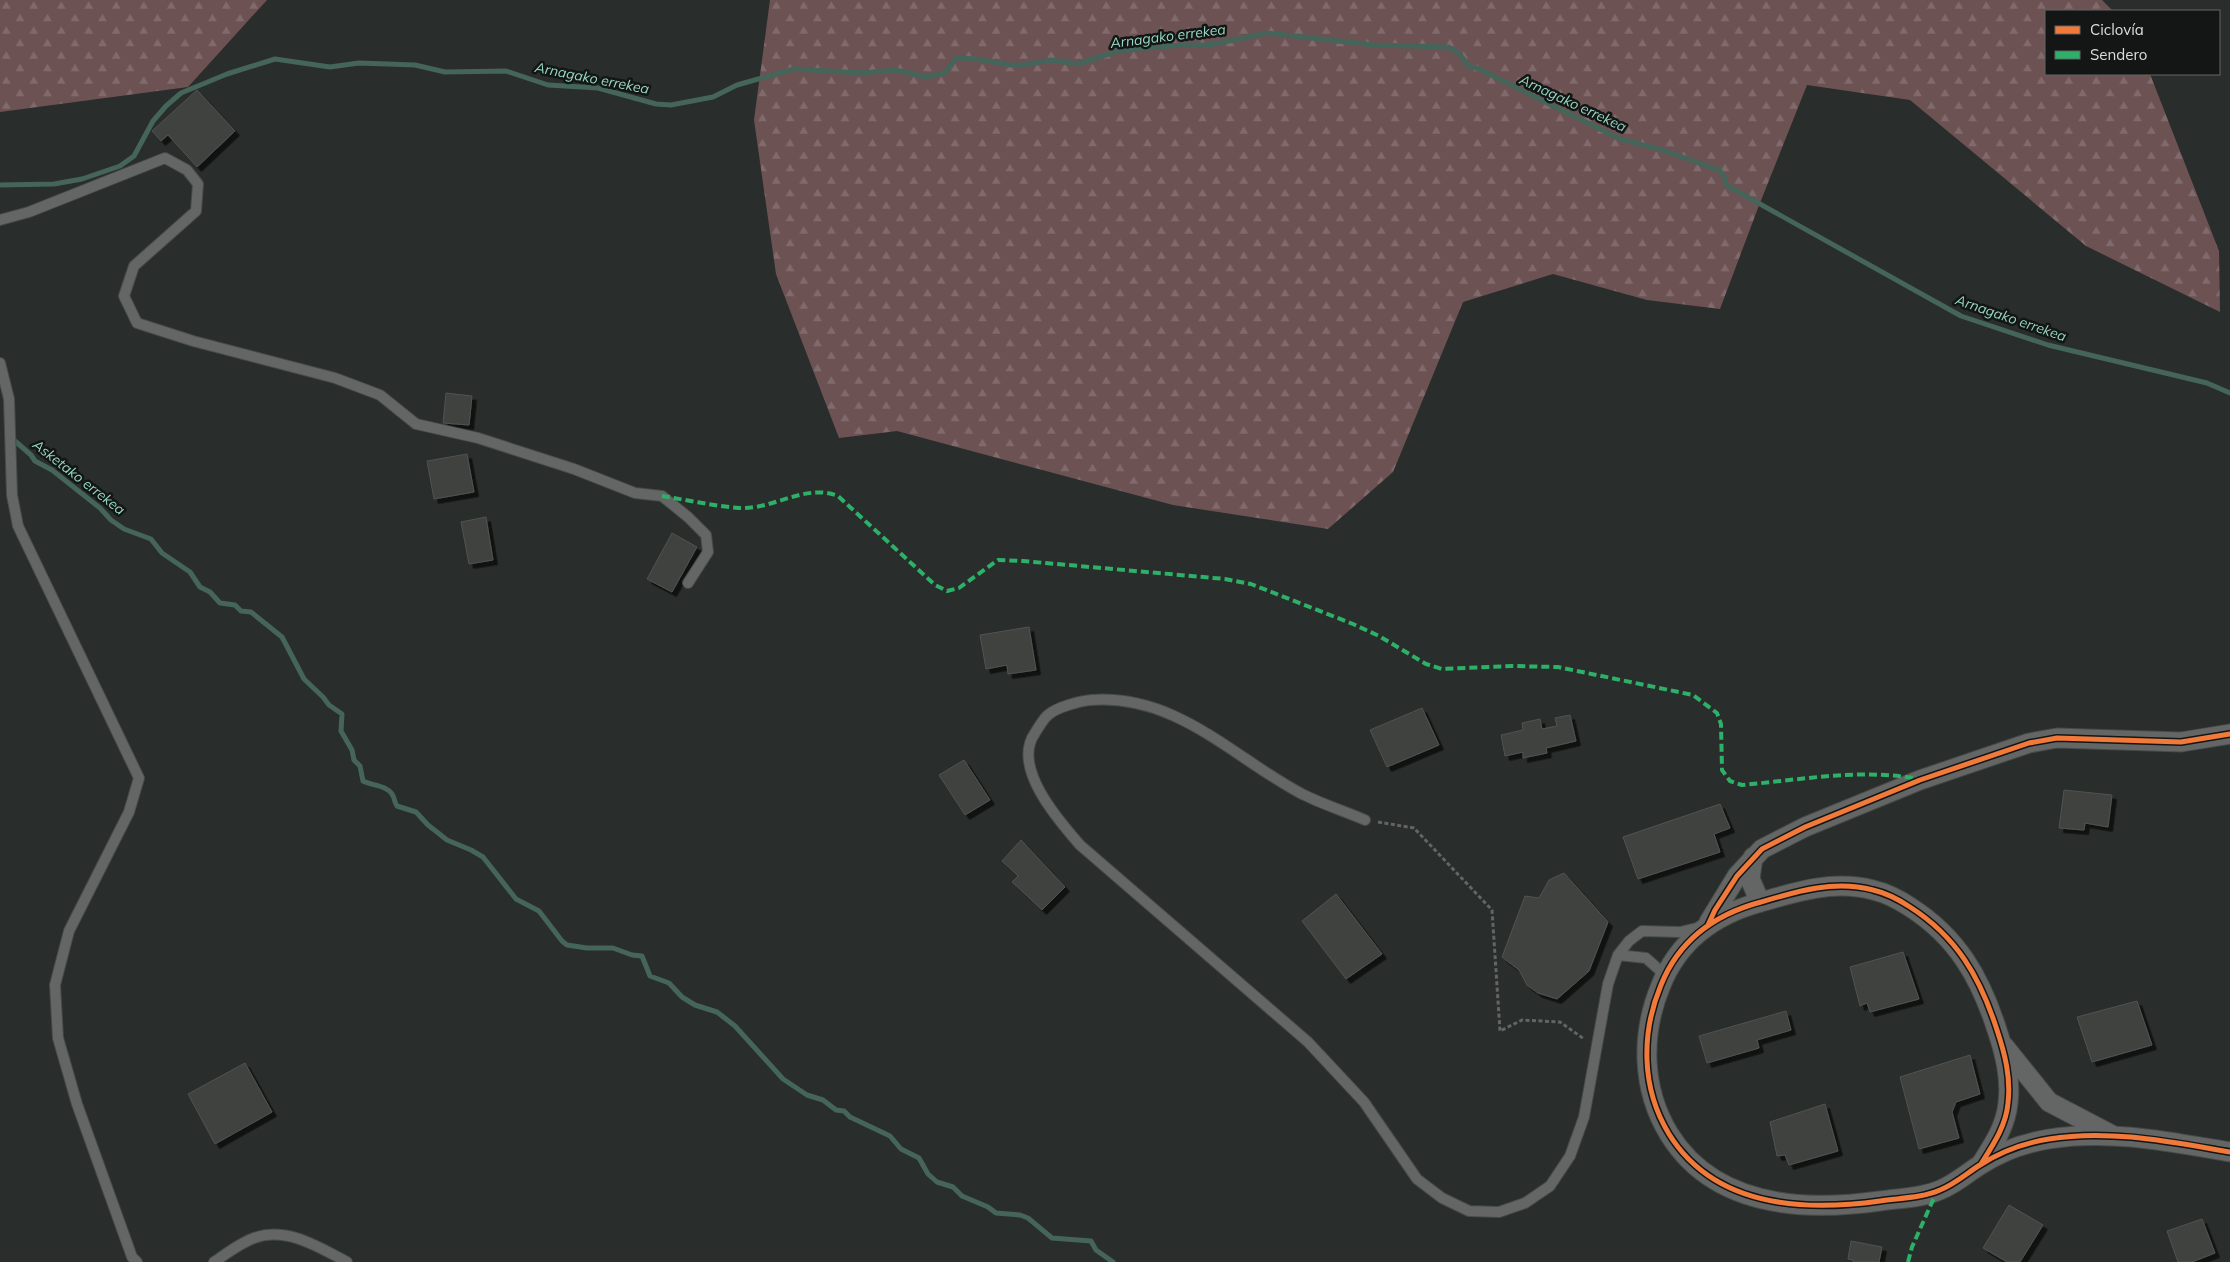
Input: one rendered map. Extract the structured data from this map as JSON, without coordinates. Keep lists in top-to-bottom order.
{
  "water": ["Arnagako errekea", "Asketako errekea"],
  "legend": ["Ciclovía", "Sendero"]
}
